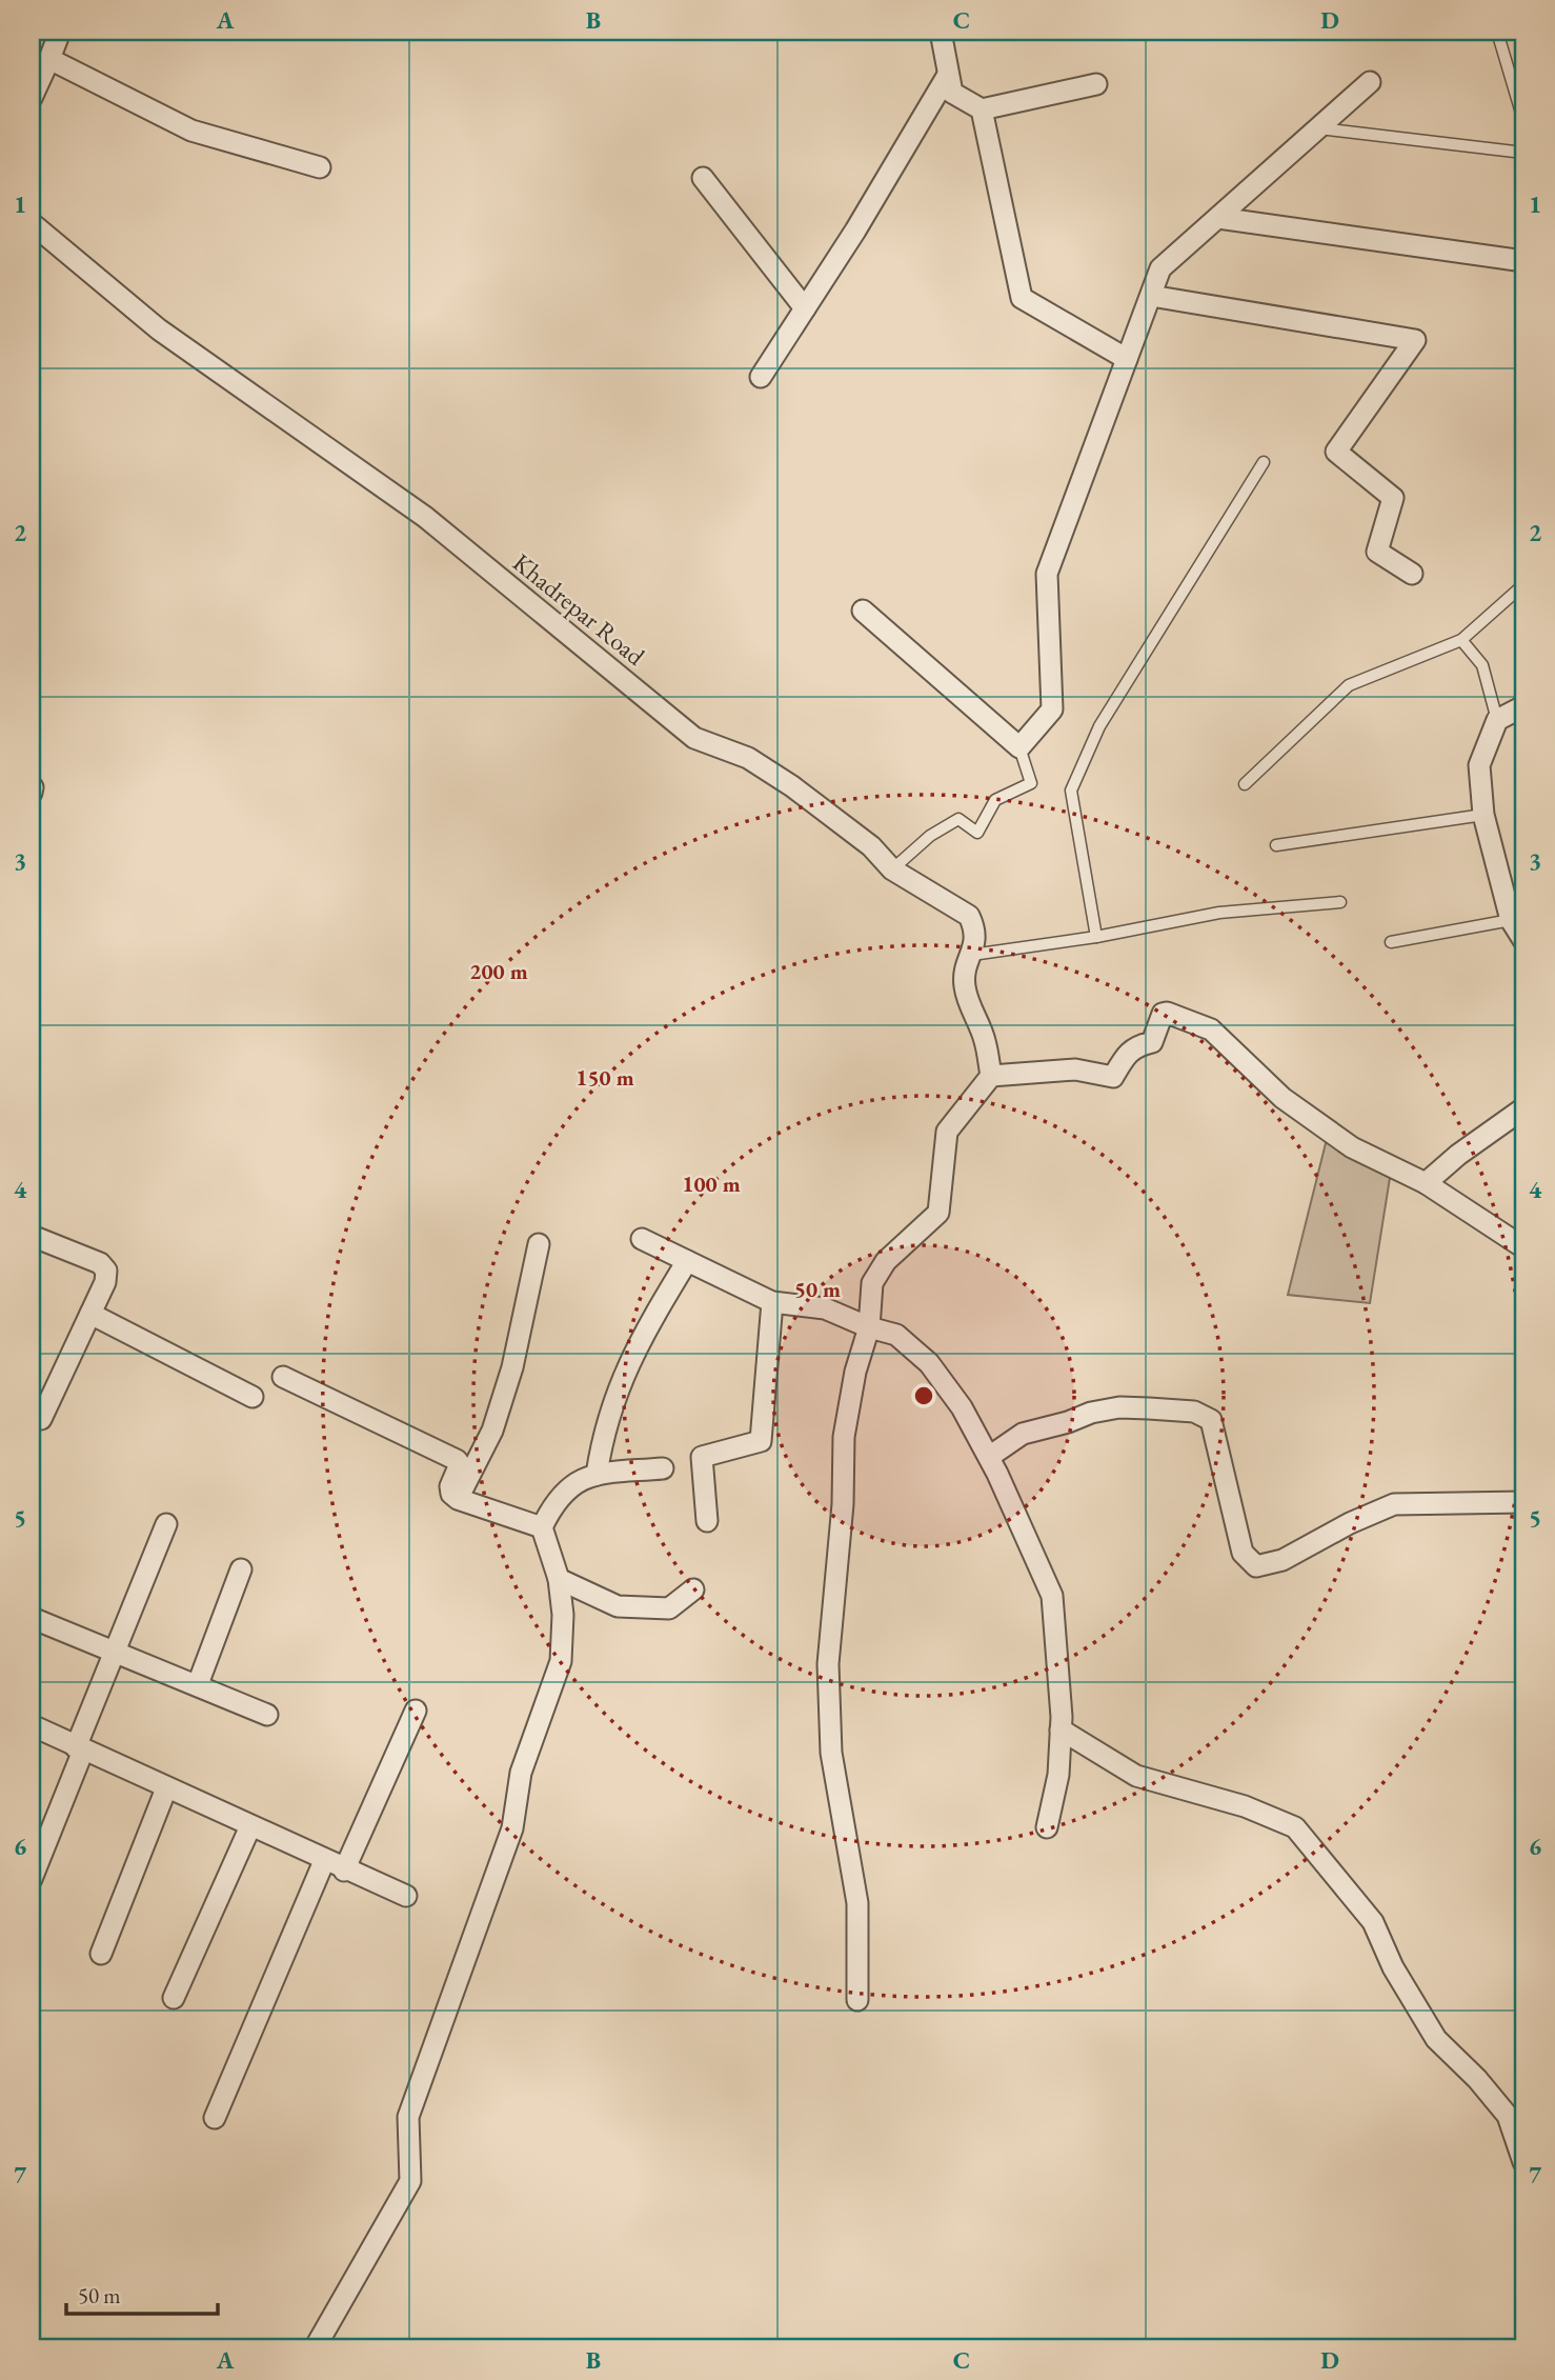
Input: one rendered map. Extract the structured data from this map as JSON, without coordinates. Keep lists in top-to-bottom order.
{
  "streets": {
    "street": ["Khadrepar Road"]
  },
  "scale_bar": "50 m",
  "grid": {
    "columns": [
      "A",
      "B",
      "C",
      "D"
    ],
    "rows": [
      "1",
      "2",
      "3",
      "4",
      "5",
      "6",
      "7"
    ]
  },
  "rings": [
    "200 m",
    "150 m",
    "100 m",
    "50 m"
  ]
}
